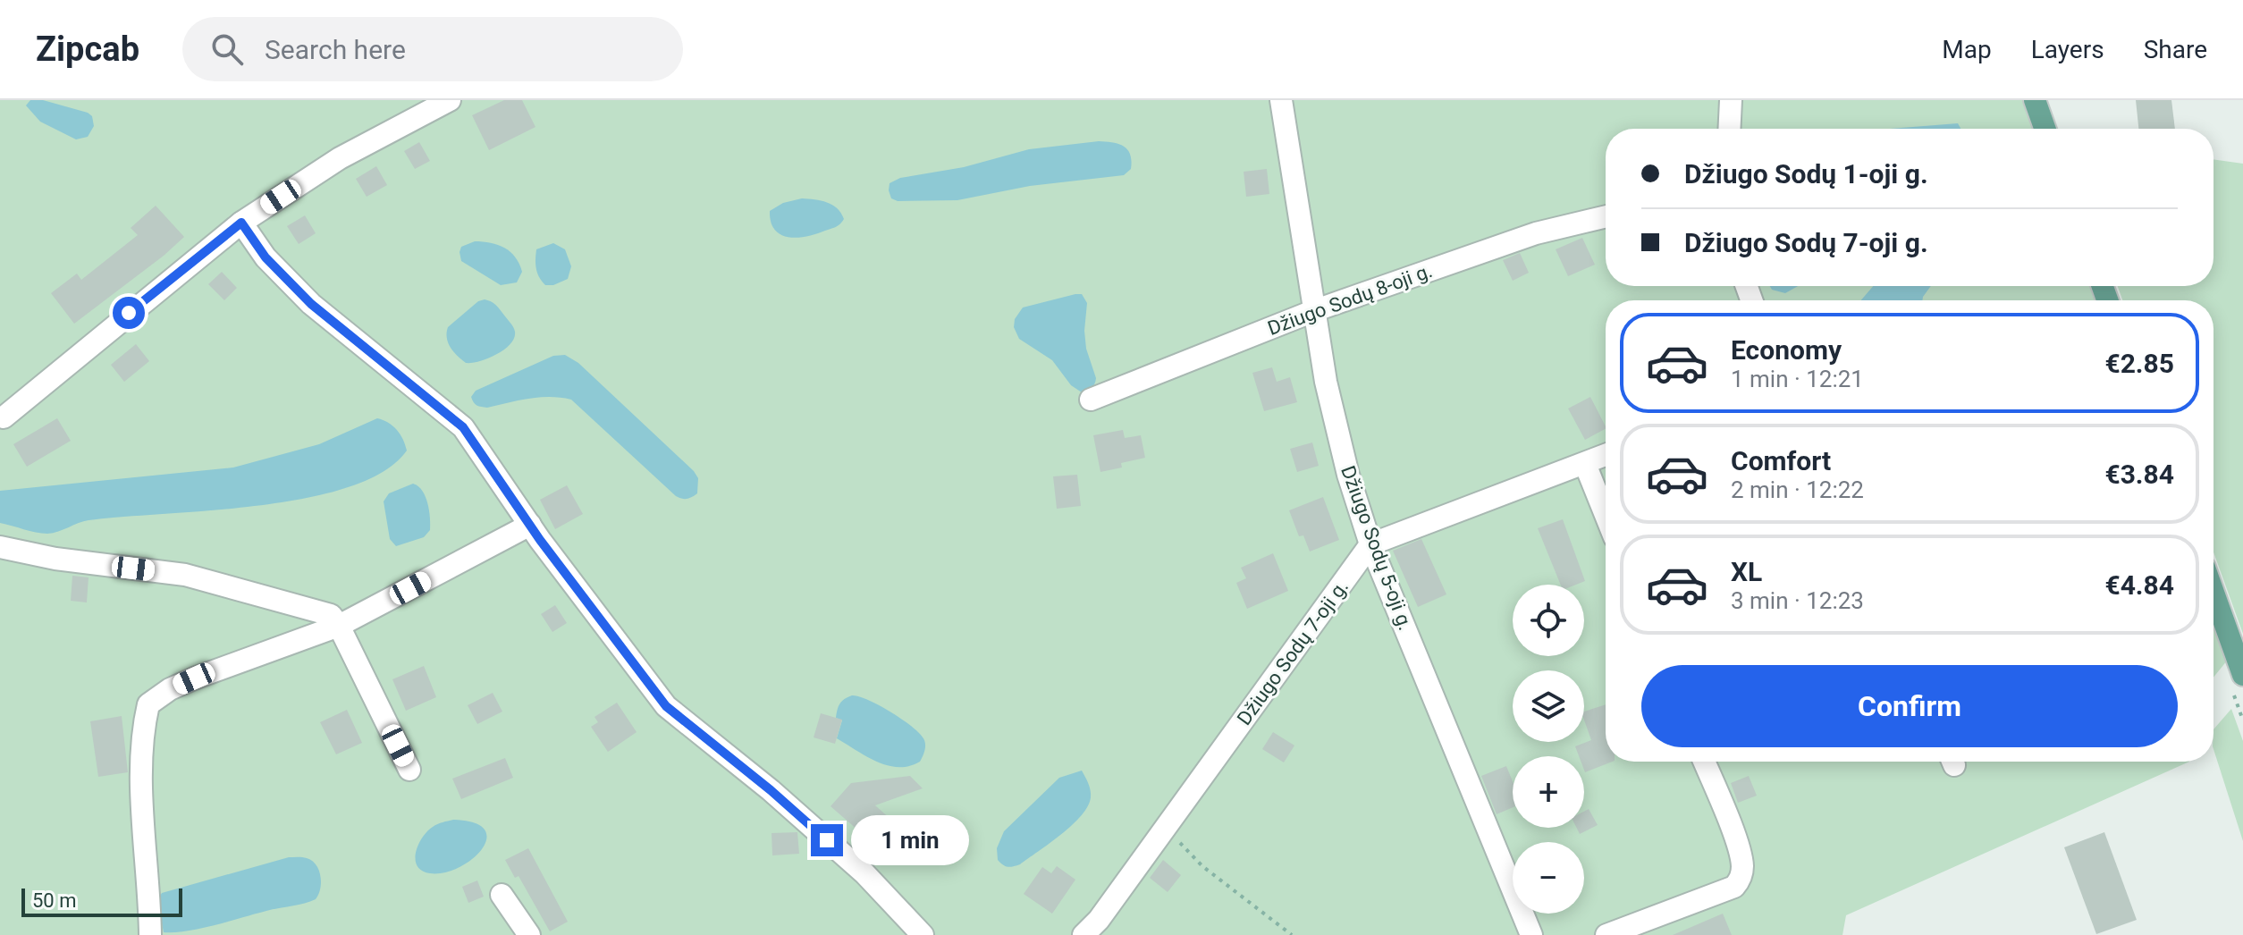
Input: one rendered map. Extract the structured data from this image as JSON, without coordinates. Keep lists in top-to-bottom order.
{
  "streets": {
    "street": ["Džiugo Sodų 8-oji g.", "Džiugo Sodų 5-oji g.", "Džiugo Sodų 7-oji g."]
  },
  "crossings": [
    ["Džiugo Sodų 8-oji g.", "Džiugo Sodų 5-oji g."],
    ["Džiugo Sodų 5-oji g.", "Džiugo Sodų 7-oji g."]
  ],
  "scale_bar": "50 m",
  "page": {
    "header": "Zipcab",
    "search": "Search here",
    "nav": ["Map", "Layers", "Share"],
    "banner": ["Džiugo Sodų 1-oji g.", "Džiugo Sodų 7-oji g."],
    "list": [
      {
        "name": "Economy",
        "note": "1 min · 12:21",
        "value": "€2.85"
      },
      {
        "name": "Comfort",
        "note": "2 min · 12:22",
        "value": "€3.84"
      },
      {
        "name": "XL",
        "note": "3 min · 12:23",
        "value": "€4.84"
      }
    ],
    "map_buttons": ["+", "−"],
    "buttons": "Confirm",
    "bubble": "1 min",
    "scale": "50 m"
  }
}
